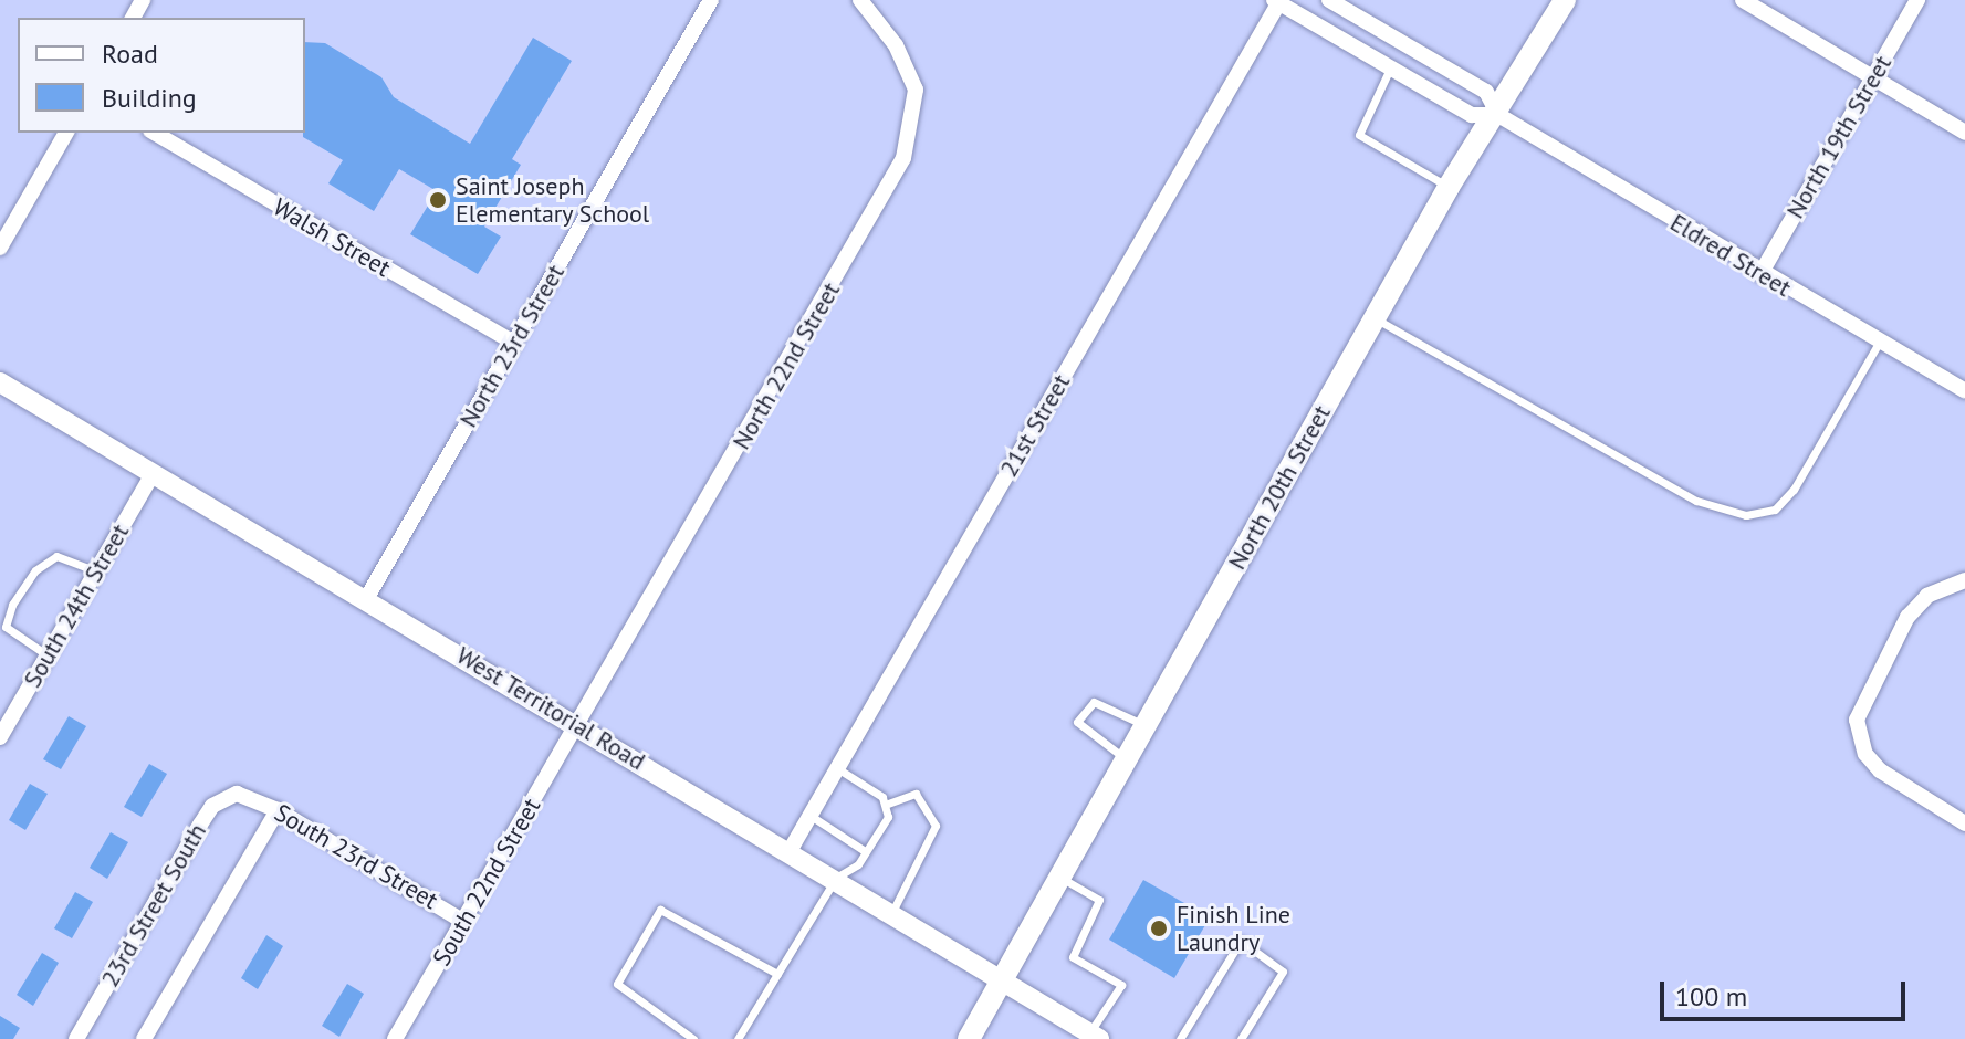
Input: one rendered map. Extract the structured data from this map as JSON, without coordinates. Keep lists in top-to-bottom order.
{
  "streets": {
    "main road": ["North 20th Street"],
    "street": [
      "North 19th Street",
      "Walsh Street",
      "Eldred Street",
      "North 23rd Street",
      "North 22nd Street",
      "21st Street",
      "South 24th Street",
      "West Territorial Road",
      "South 23rd Street",
      "South 22nd Street",
      "23rd Street South"
    ]
  },
  "crossings": [
    ["North 19th Street", "Eldred Street"],
    ["Walsh Street", "North 23rd Street"],
    ["Eldred Street", "North 20th Street"],
    ["North 23rd Street", "West Territorial Road"],
    ["North 22nd Street", "West Territorial Road"],
    ["North 22nd Street", "South 22nd Street"],
    ["21st Street", "West Territorial Road"],
    ["North 20th Street", "West Territorial Road"],
    ["South 24th Street", "West Territorial Road"],
    ["West Territorial Road", "South 22nd Street"],
    ["South 23rd Street", "South 22nd Street"],
    ["South 23rd Street", "23rd Street South"]
  ],
  "places": ["Saint Joseph Elementary School", "Finish Line Laundry"],
  "legend": ["Road", "Building"],
  "scale_bar": "100 m"
}
